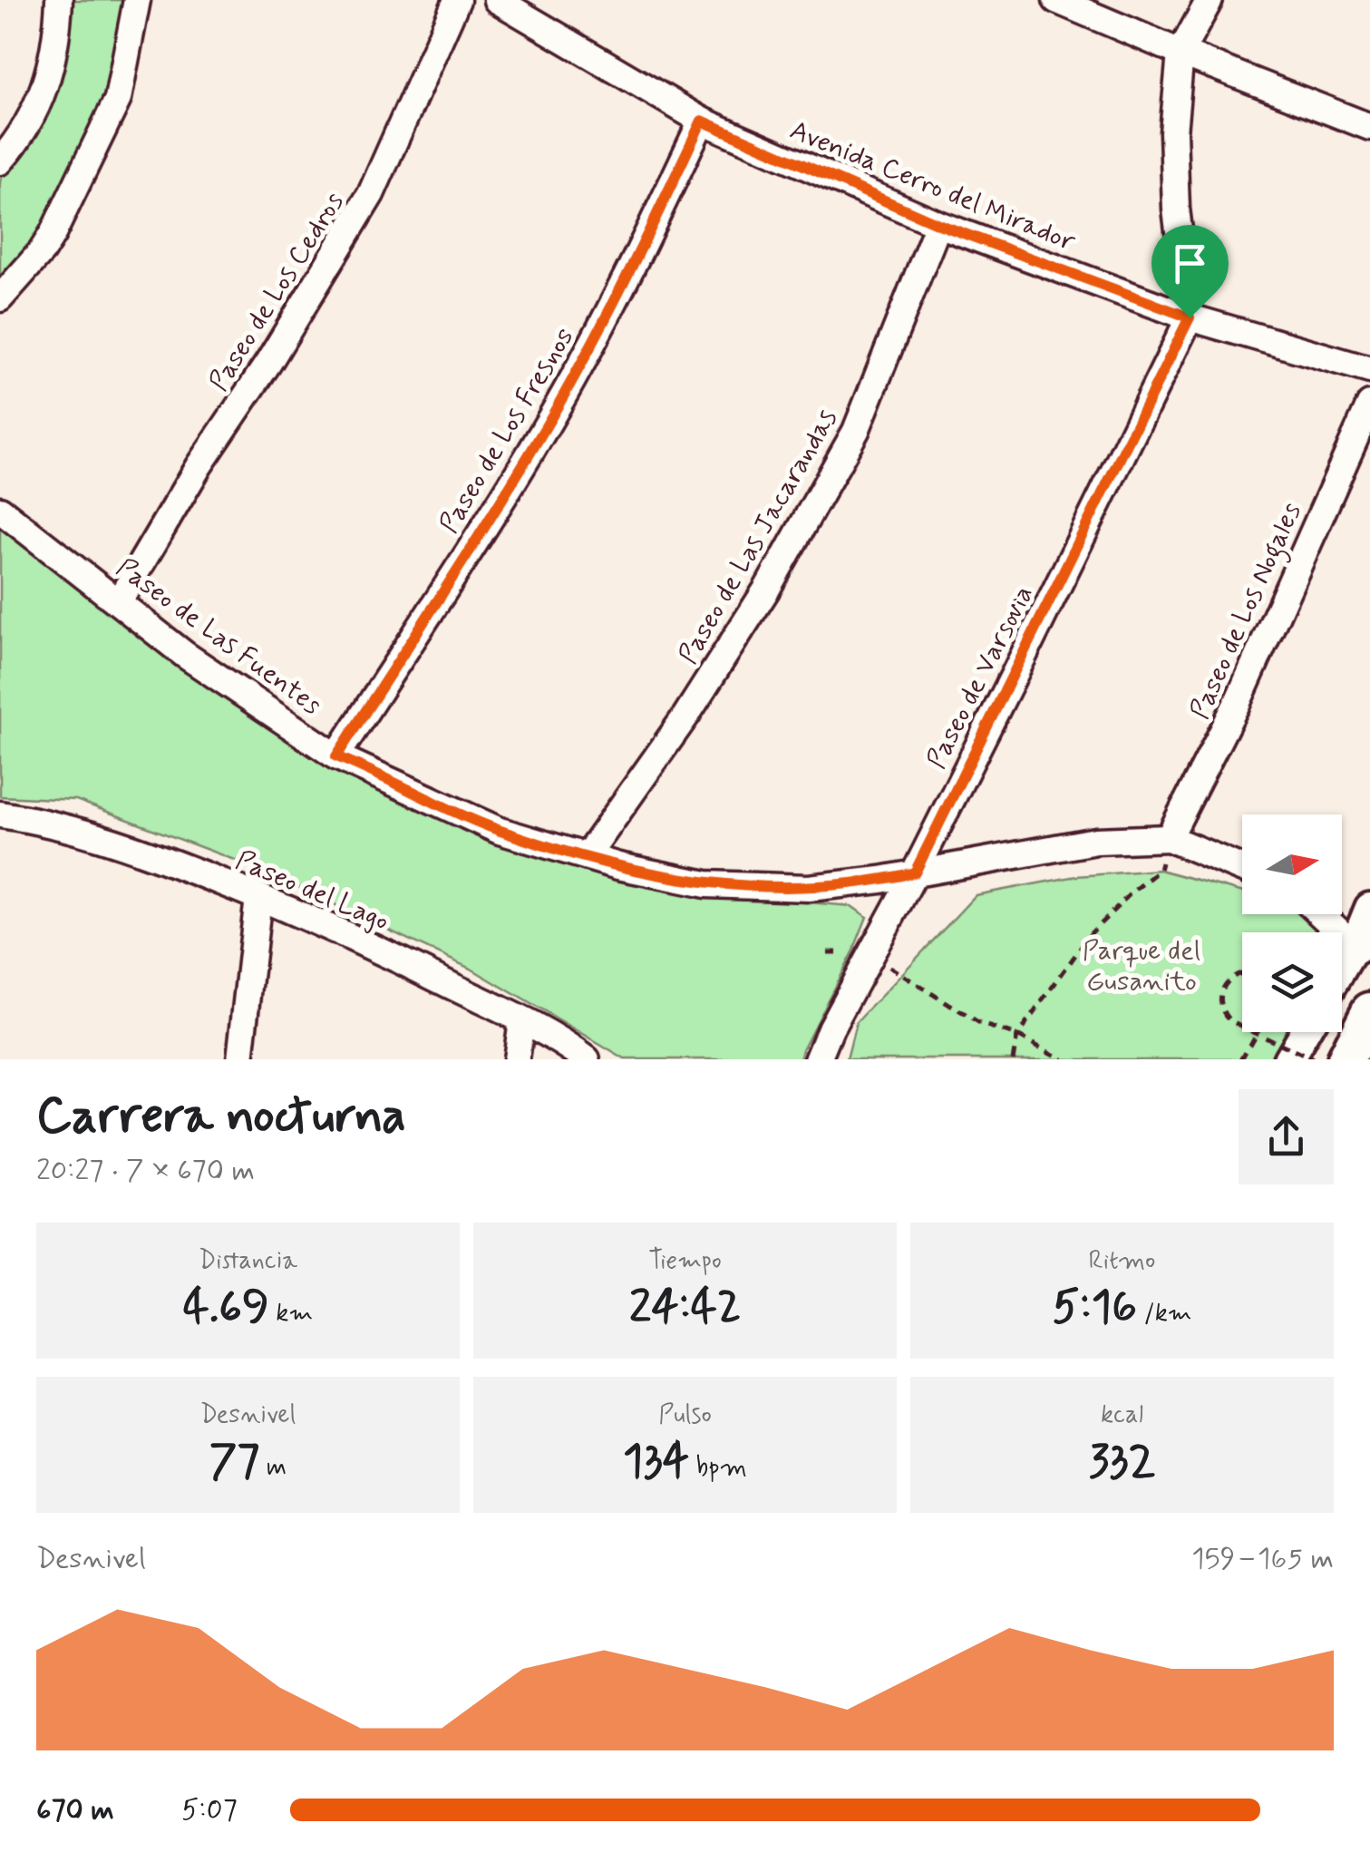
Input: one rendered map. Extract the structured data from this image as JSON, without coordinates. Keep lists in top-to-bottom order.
{
  "streets": {
    "street": [
      "Avenida Cerro del Mirador",
      "Paseo de Los Cedros",
      "Paseo de Los Fresnos",
      "Paseo de Las Jacarandas",
      "Paseo de Los Nogales",
      "Paseo de Las Fuentes",
      "Paseo de Varsovia",
      "Paseo del Lago"
    ]
  },
  "crossings": [
    ["Avenida Cerro del Mirador", "Paseo de Los Fresnos"],
    ["Avenida Cerro del Mirador", "Paseo de Las Jacarandas"],
    ["Avenida Cerro del Mirador", "Paseo de Varsovia"],
    ["Paseo de Los Cedros", "Paseo de Las Fuentes"],
    ["Paseo de Los Fresnos", "Paseo de Las Fuentes"],
    ["Paseo de Las Jacarandas", "Paseo de Las Fuentes"],
    ["Paseo de Los Nogales", "Paseo de Las Fuentes"],
    ["Paseo de Las Fuentes", "Paseo de Varsovia"]
  ],
  "parks": ["Parque del Gusanito"],
  "north": "right",
  "page": {
    "heading": ["Carrera nocturna", "20:27 · 7 × 670 m"],
    "stats": [
      ["Distancia", "4.69 km"],
      ["Tiempo", "24:42"],
      ["Ritmo", "5:16 /km"],
      ["Desnivel", "77 m"],
      ["Pulso", "134 bpm"],
      ["kcal", "332"]
    ],
    "chart": ["Desnivel", "159–165 m"],
    "list": [
      {
        "name": "670 m",
        "note": "5:07"
      }
    ]
  }
}
